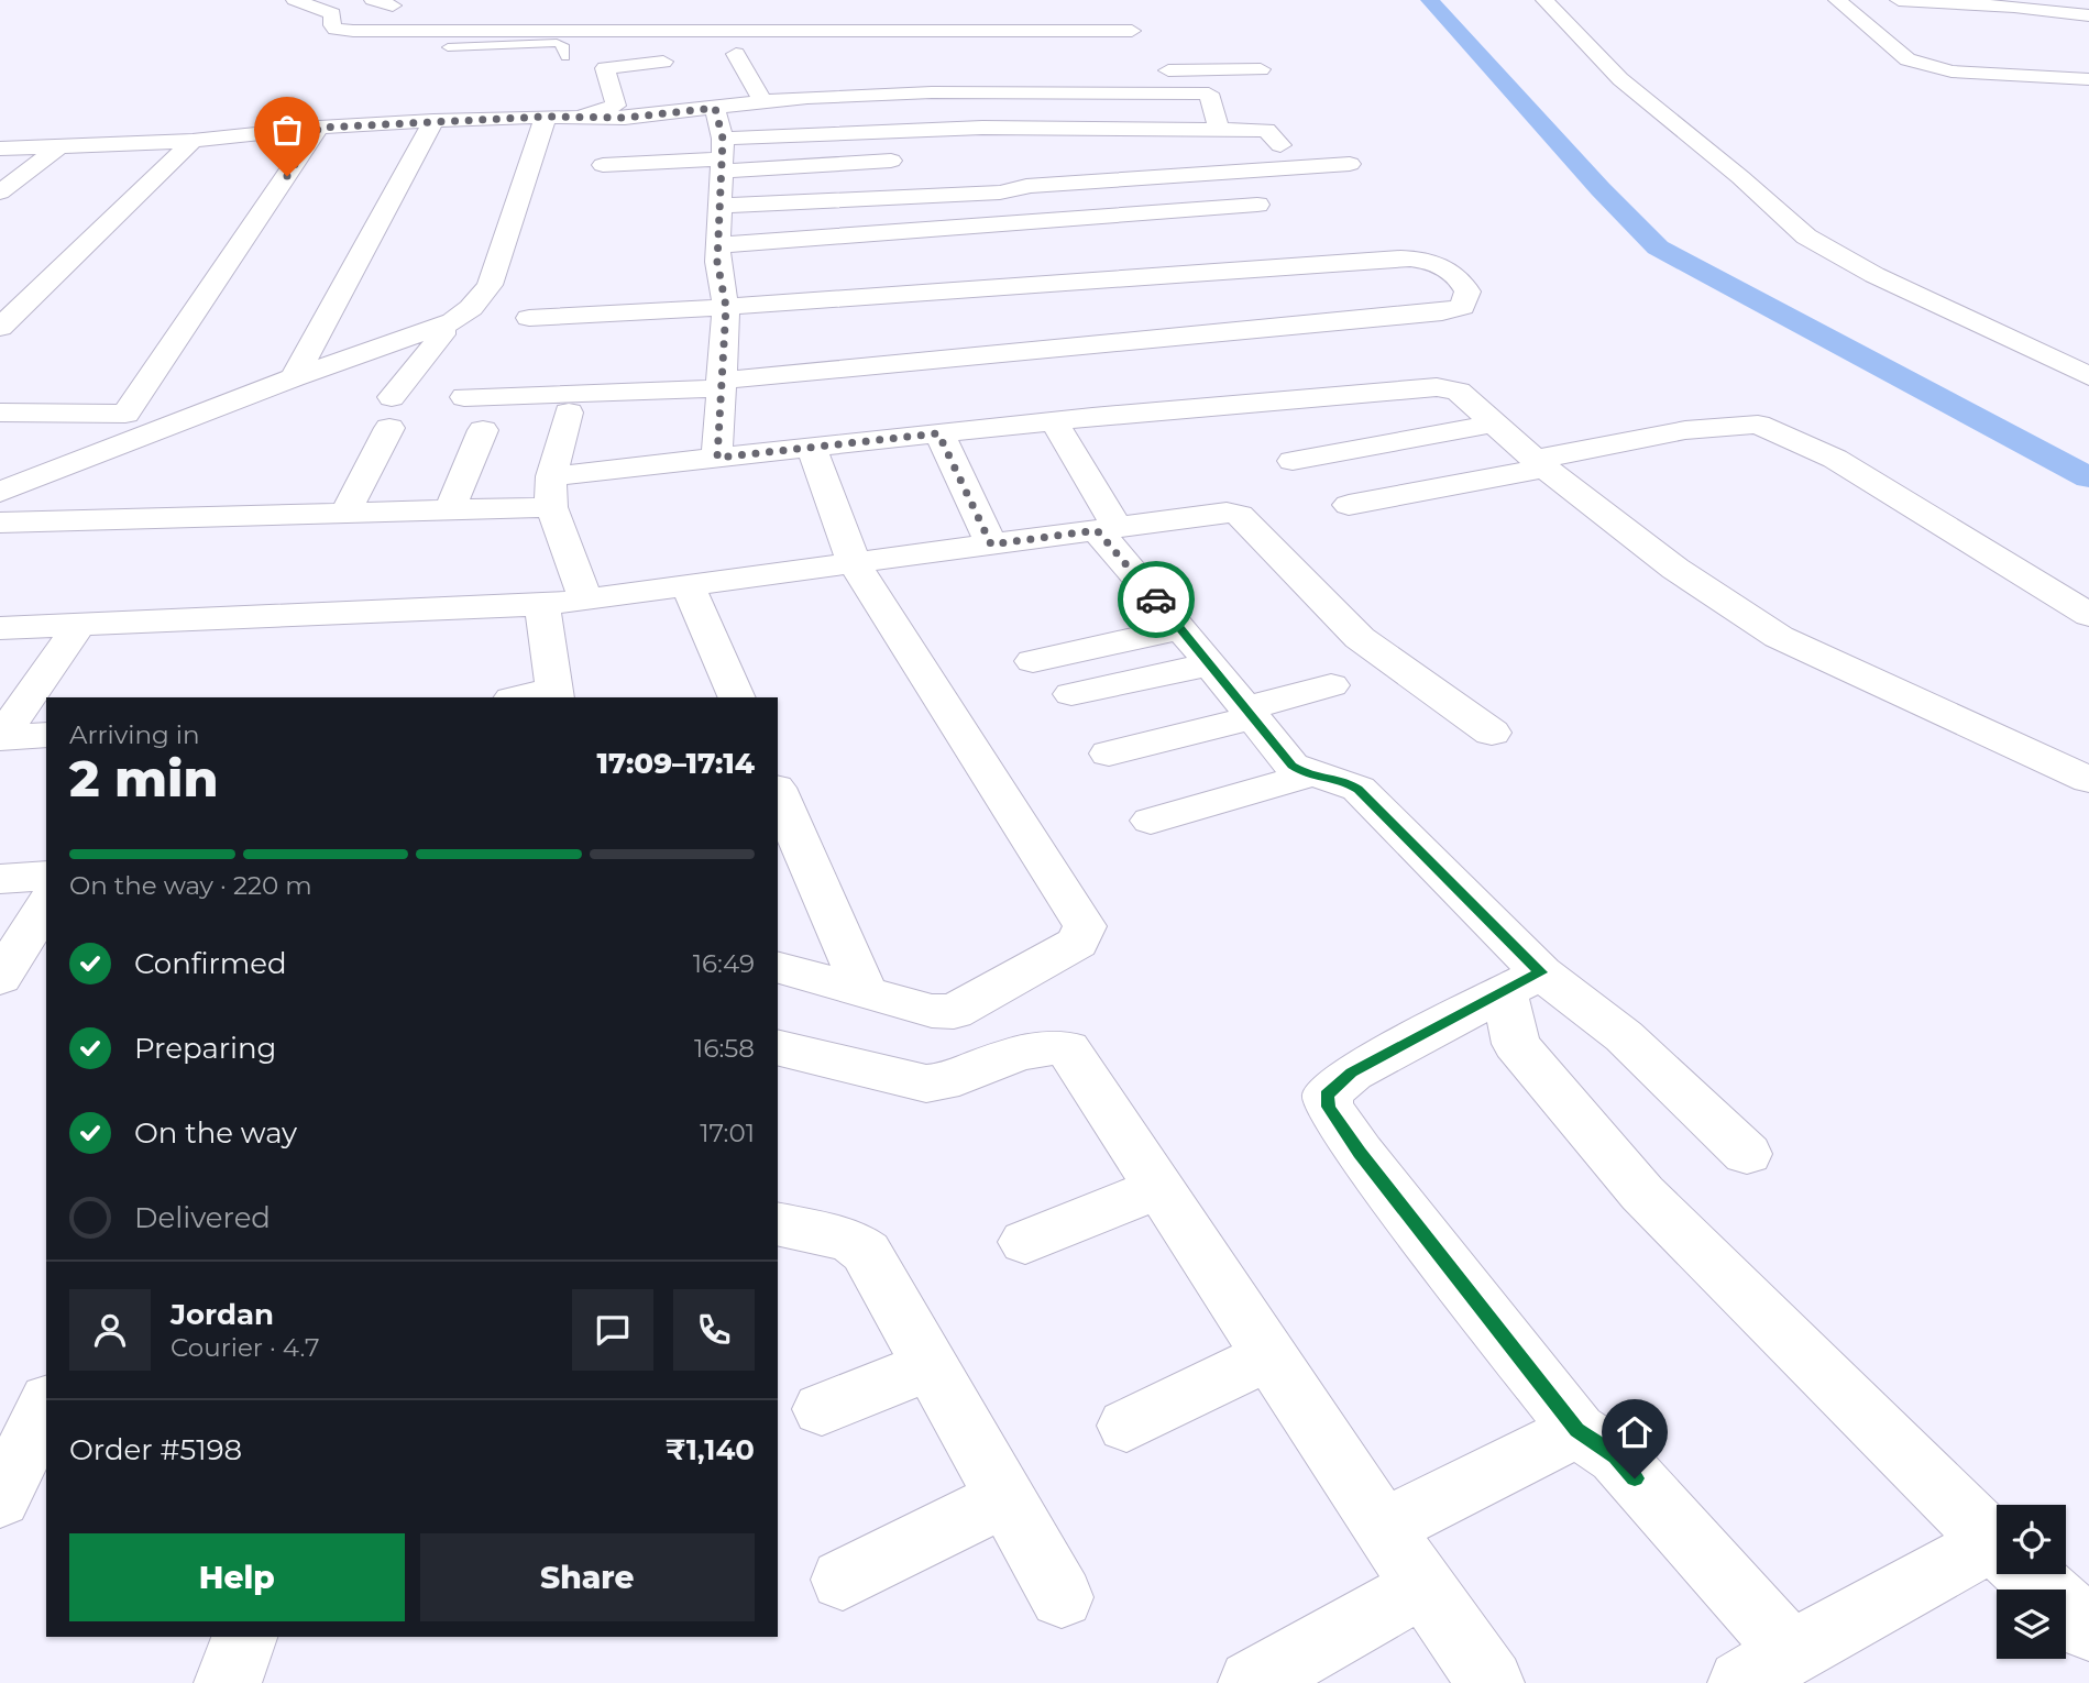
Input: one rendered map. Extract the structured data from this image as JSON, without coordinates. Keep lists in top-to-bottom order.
{
  "page": {
    "heading": ["2 min", "Arriving in", "17:09–17:14"],
    "panel": [
      "Jordan",
      "Courier · 4.7",
      "Order #5198",
      "₹1,140"
    ],
    "bar": "On the way · 220 m",
    "list": [
      ["Confirmed", "16:49"],
      ["Preparing", "16:58"],
      ["On the way", "17:01"],
      "Delivered"
    ],
    "buttons": ["Help", "Share"]
  }
}
